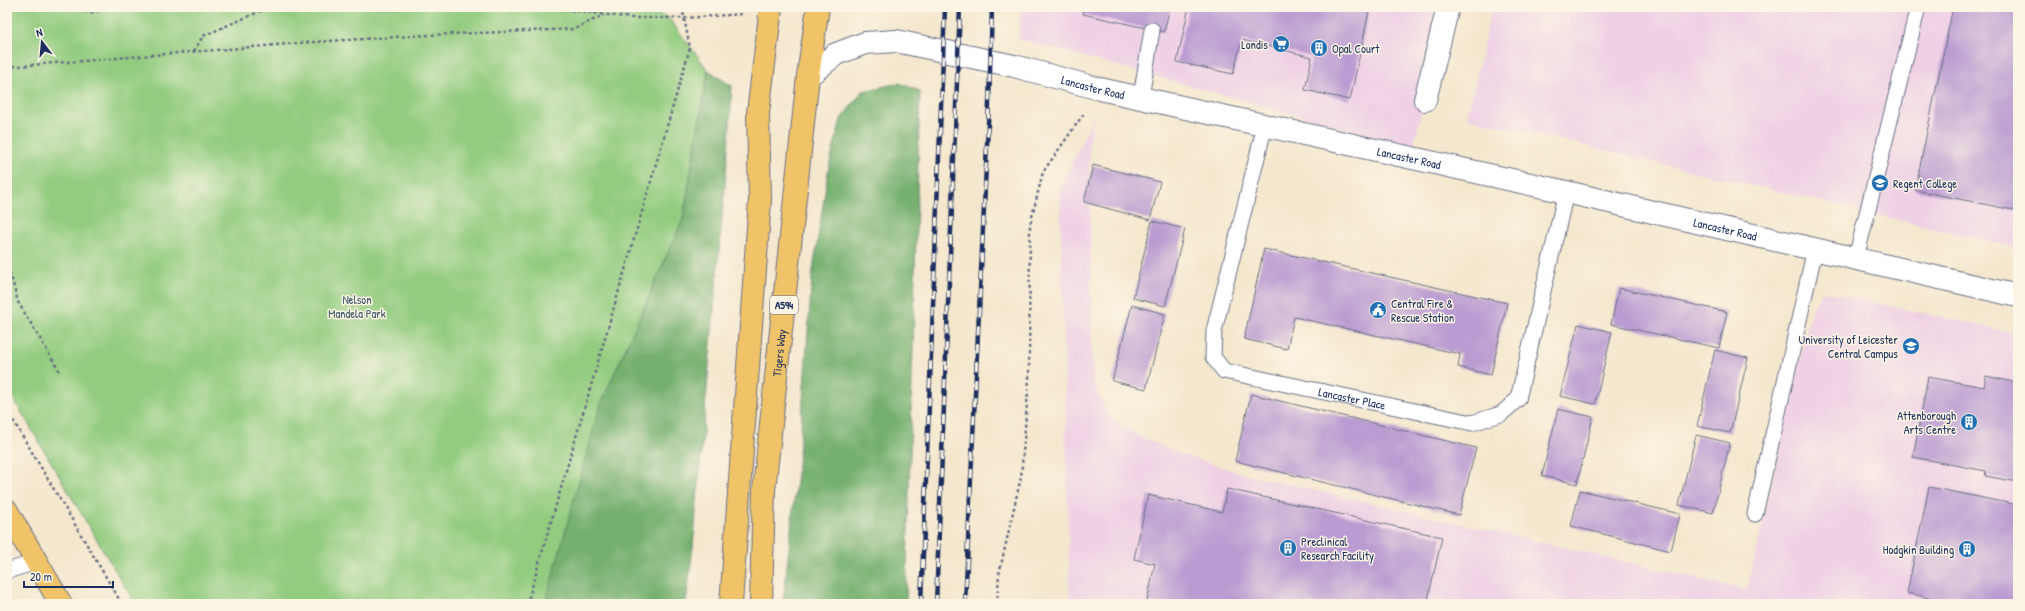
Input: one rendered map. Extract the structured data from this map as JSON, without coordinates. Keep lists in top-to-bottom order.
{
  "streets": {
    "main road": ["A594", "Tigers Way"],
    "street": ["Lancaster Road"],
    "lane": ["Lancaster Place"]
  },
  "crossings": [
    ["Lancaster Road", "Tigers Way"],
    ["Lancaster Road", "Lancaster Place"]
  ],
  "parks": ["Nelson Mandela Park"],
  "places": {
    "supermarket": ["Londis"],
    "building": [
      "Opal Court",
      "Attenborough Arts Centre",
      "Preclinical Research Facility",
      "Hodgkin Building"
    ],
    "school or university": ["Regent College", "University of Leicester Central Campus"],
    "public building": ["Central Fire & Rescue Station"]
  },
  "scale_bar": "20 m",
  "north": "top"
}
